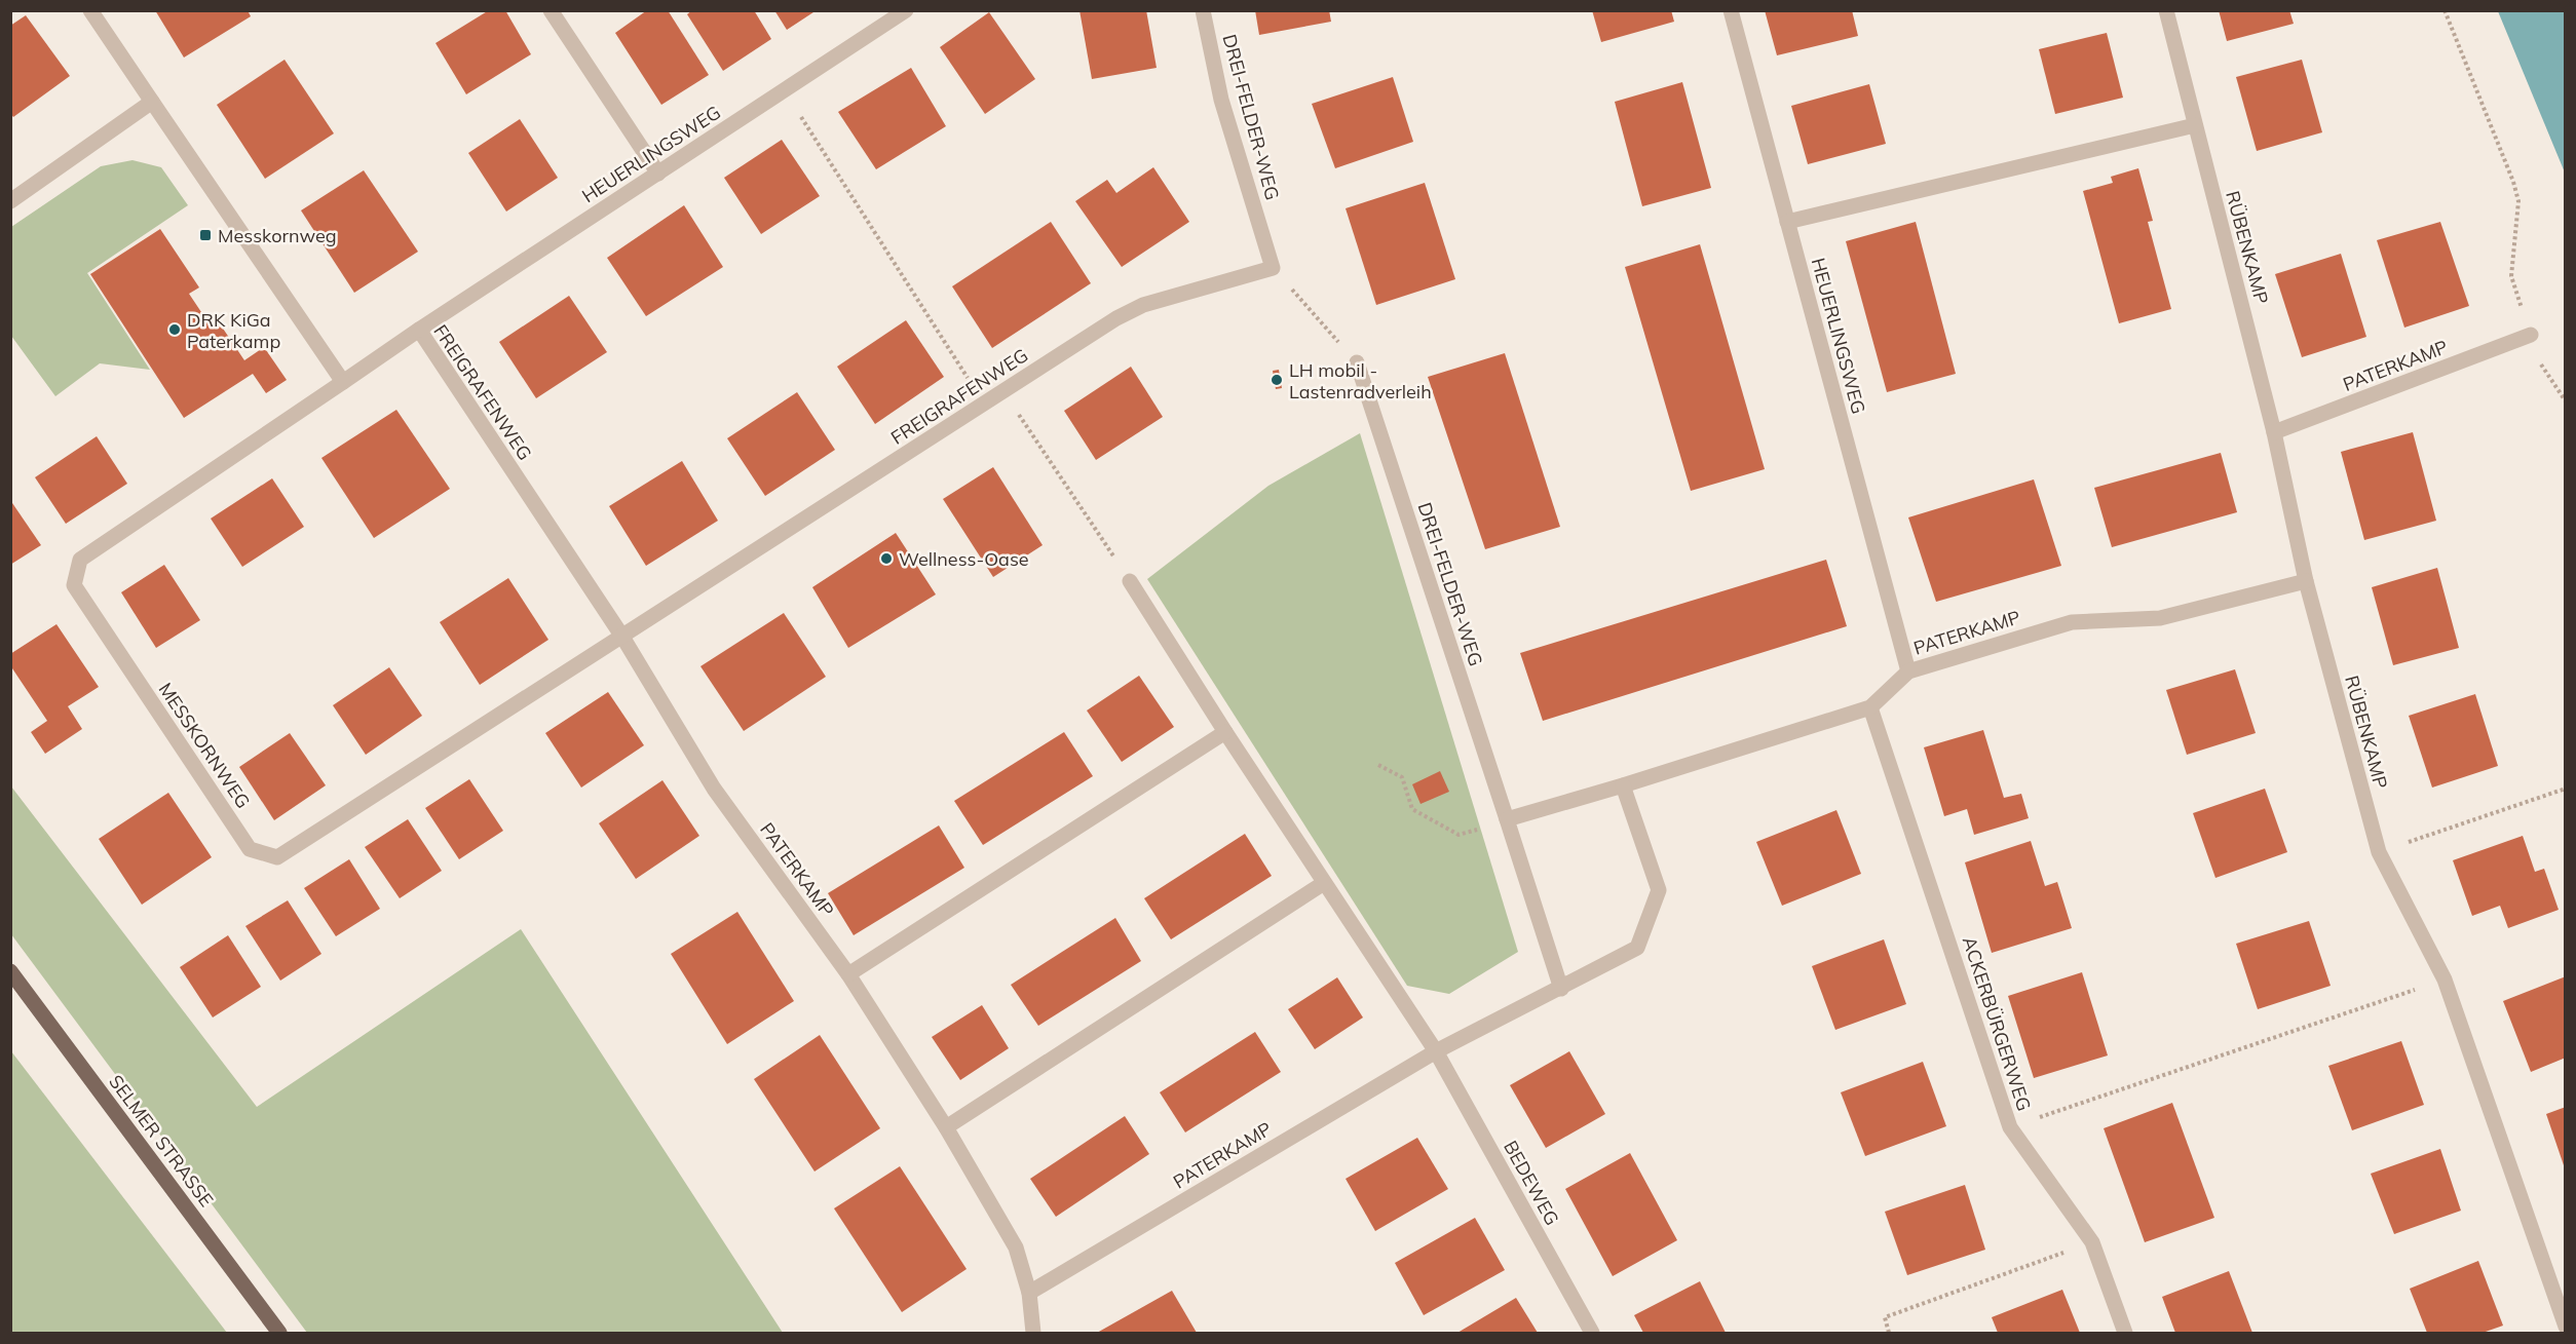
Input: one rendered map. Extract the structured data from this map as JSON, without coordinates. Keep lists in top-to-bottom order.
{
  "streets": {
    "main road": ["SELMER STRASSE"],
    "street": [
      "DREI-FELDER-WEG",
      "HEUERLINGSWEG",
      "RÜBENKAMP",
      "PATERKAMP",
      "FREIGRAFENWEG",
      "MESSKORNWEG",
      "ACKERBÜRGERWEG",
      "BEDEWEG"
    ]
  },
  "crossings": [
    ["DREI-FELDER-WEG", "PATERKAMP"],
    ["DREI-FELDER-WEG", "FREIGRAFENWEG"],
    ["HEUERLINGSWEG", "PATERKAMP"],
    ["HEUERLINGSWEG", "FREIGRAFENWEG"],
    ["RÜBENKAMP", "PATERKAMP"],
    ["PATERKAMP", "FREIGRAFENWEG"],
    ["PATERKAMP", "ACKERBÜRGERWEG"],
    ["PATERKAMP", "BEDEWEG"],
    ["FREIGRAFENWEG", "MESSKORNWEG"]
  ],
  "places": {
    "transit": ["Messkornweg"],
    "other": ["DRK KiGa Paterkamp", "LH mobil - Lastenradverleih", "Wellness-Oase"]
  }
}
